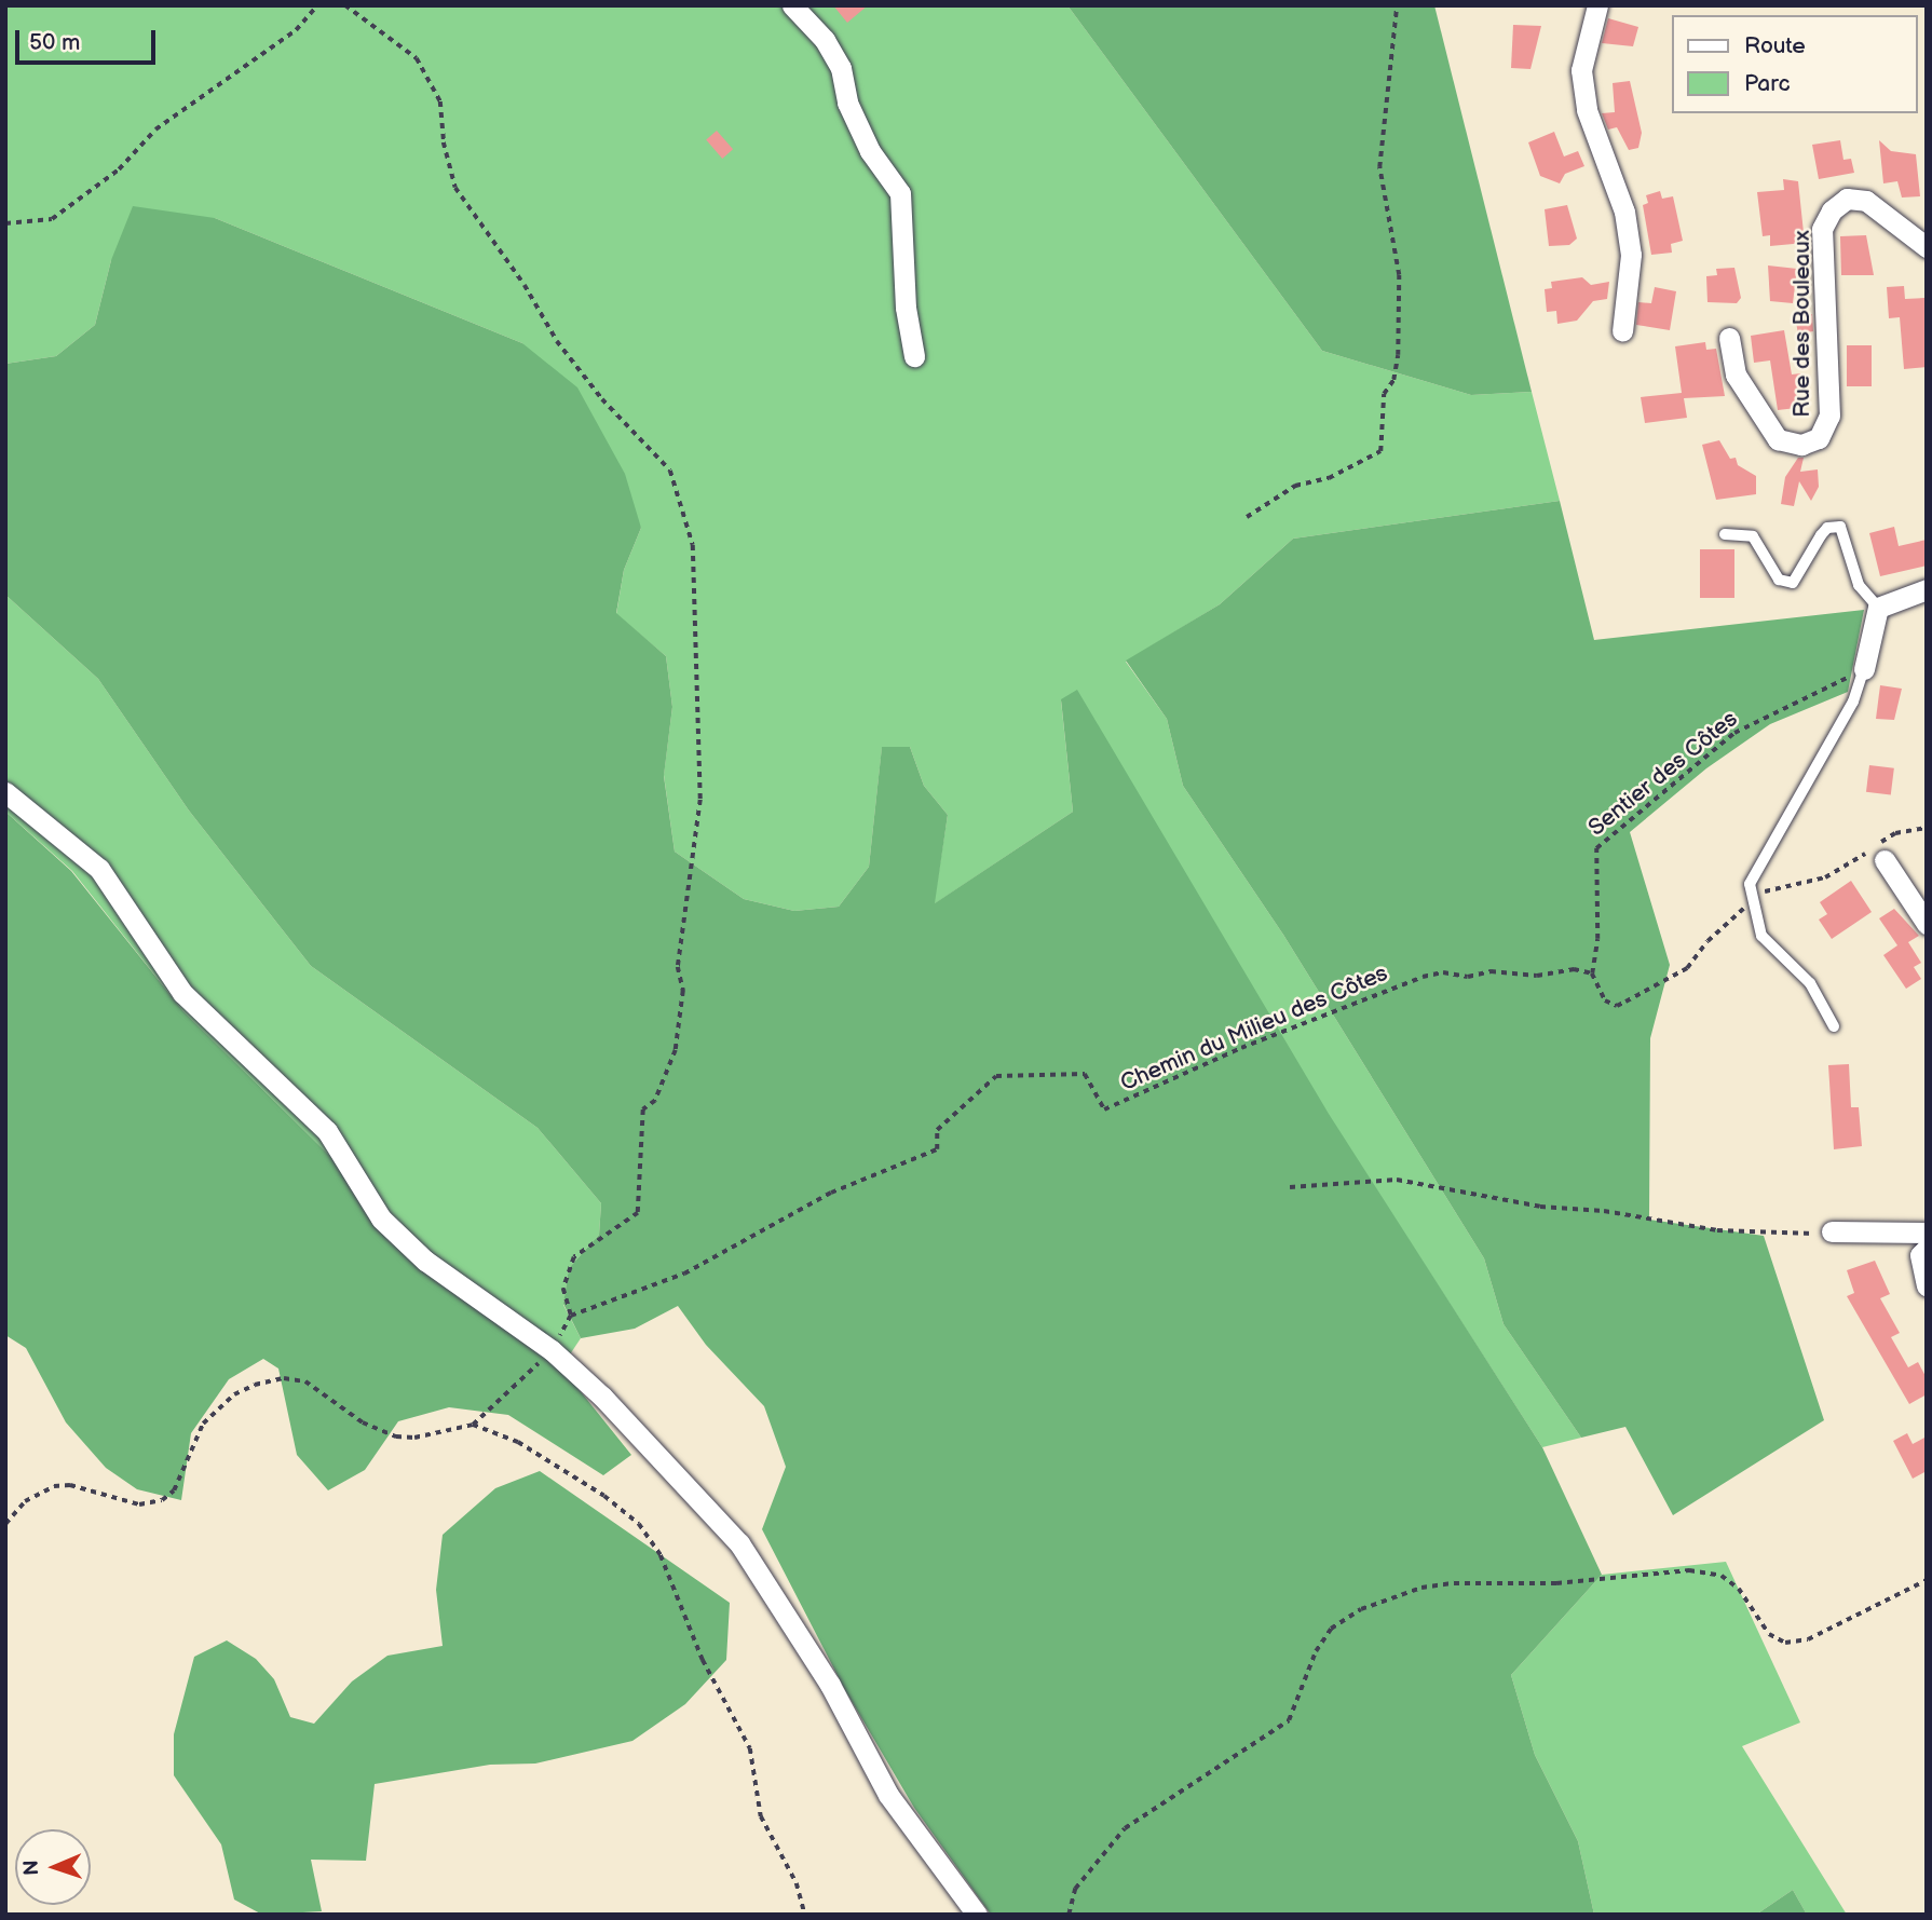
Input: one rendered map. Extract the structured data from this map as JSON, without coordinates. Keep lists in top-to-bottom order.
{
  "streets": {
    "street": ["Rue des Bouleaux"],
    "path": ["Sentier des Côtes", "Chemin du Milieu des Côtes"]
  },
  "crossings": [
    ["Sentier des Côtes", "Chemin du Milieu des Côtes"]
  ],
  "legend": ["Route", "Parc"],
  "scale_bar": "50 m",
  "north": "left"
}
